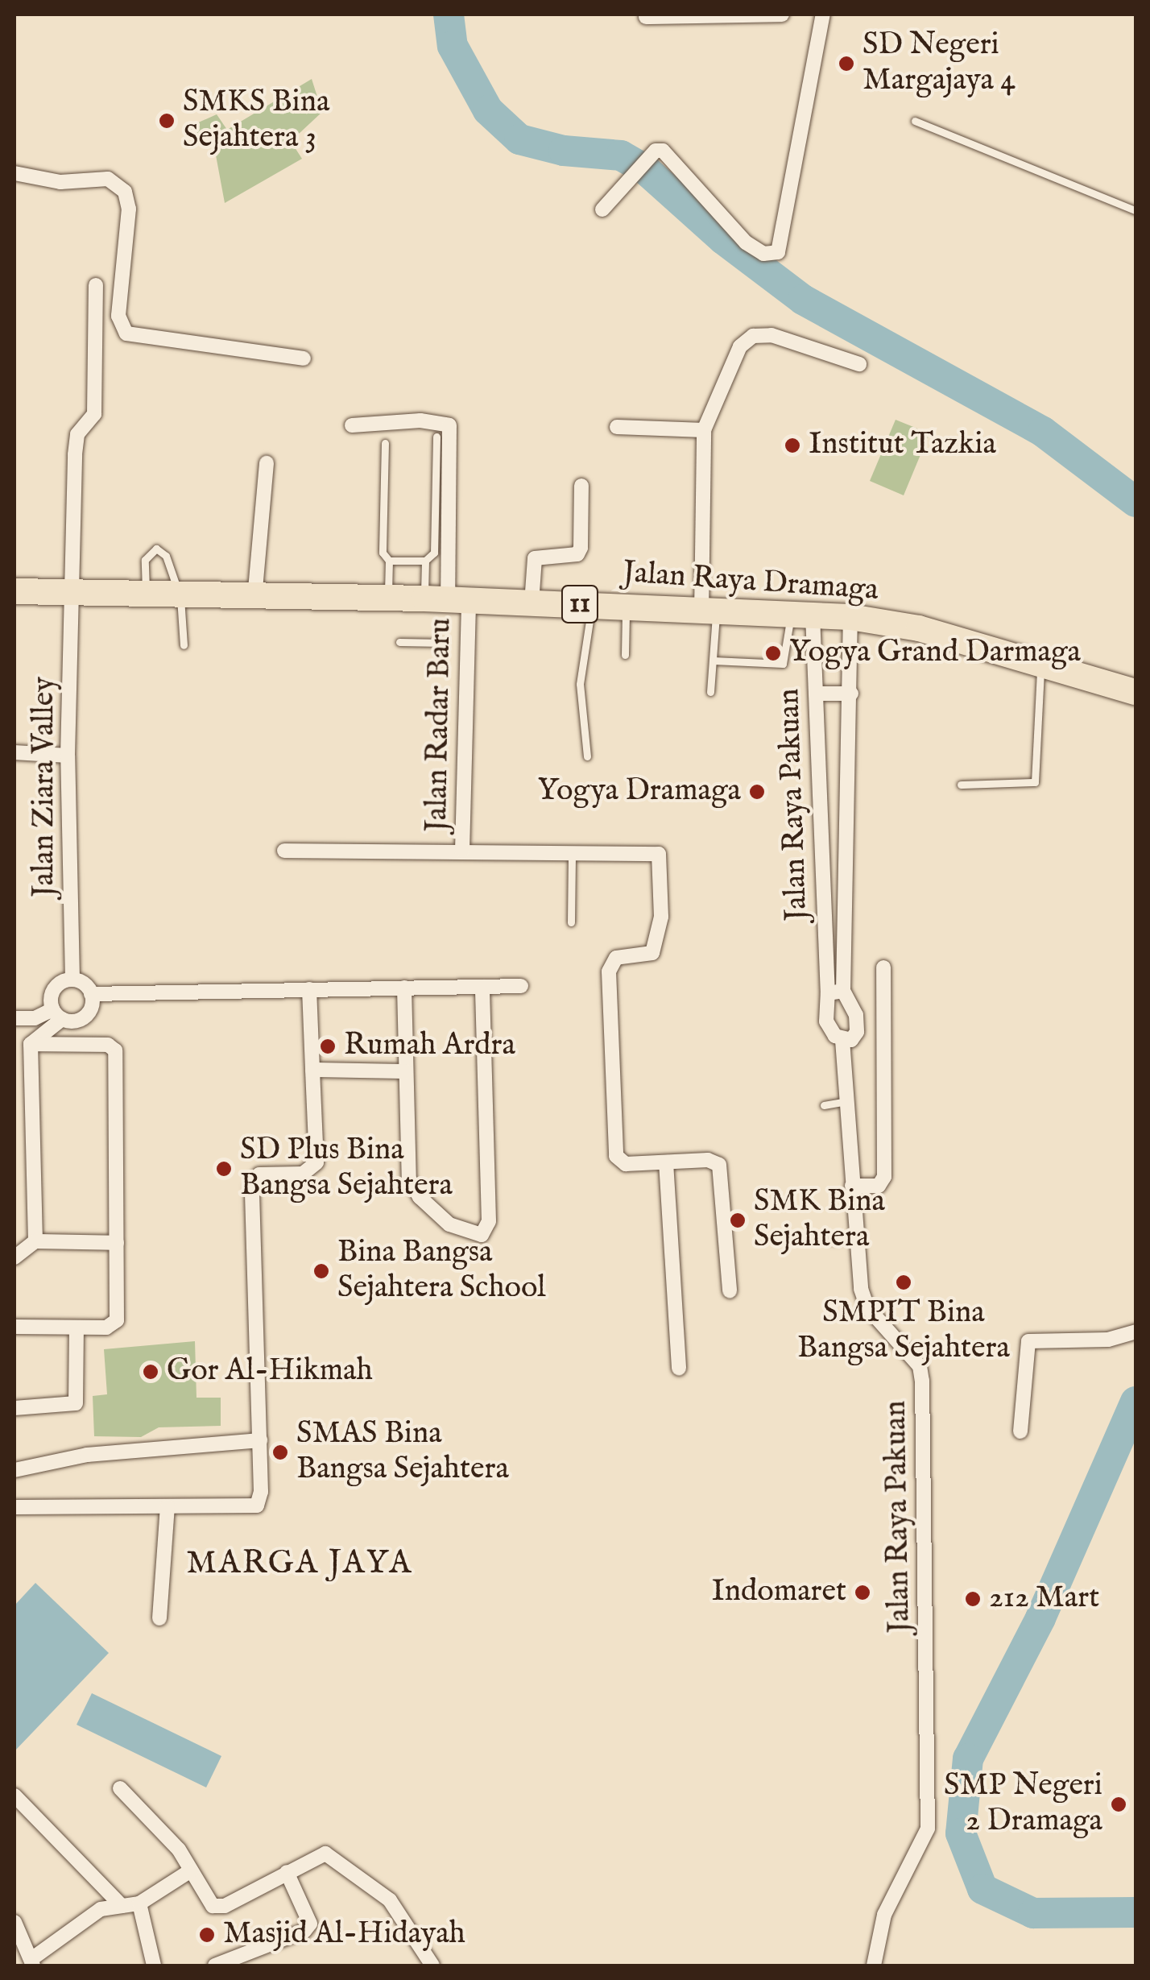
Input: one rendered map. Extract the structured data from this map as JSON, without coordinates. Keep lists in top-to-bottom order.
{
  "streets": {
    "highway": ["Jalan Raya Dramaga", "11"],
    "street": ["Jalan Radar Baru", "Jalan Ziara Valley", "Jalan Raya Pakuan"]
  },
  "crossings": [
    ["Jalan Raya Dramaga", "Jalan Radar Baru"],
    ["Jalan Raya Dramaga", "Jalan Ziara Valley"],
    ["Jalan Raya Dramaga", "Jalan Raya Pakuan"]
  ],
  "districts": ["MARGA JAYA"],
  "places": [
    "SD Negeri Margajaya 4",
    "SMKS Bina Sejahtera 3",
    "Institut Tazkia",
    "Yogya Grand Darmaga",
    "Yogya Dramaga",
    "Rumah Ardra",
    "SD Plus Bina Bangsa Sejahtera",
    "SMK Bina Sejahtera",
    "Bina Bangsa Sejahtera School",
    "SMPIT Bina Bangsa Sejahtera",
    "Gor Al-Hikmah",
    "SMAS Bina Bangsa Sejahtera",
    "Indomaret",
    "212 Mart",
    "SMP Negeri 2 Dramaga",
    "Masjid Al-Hidayah"
  ]
}
